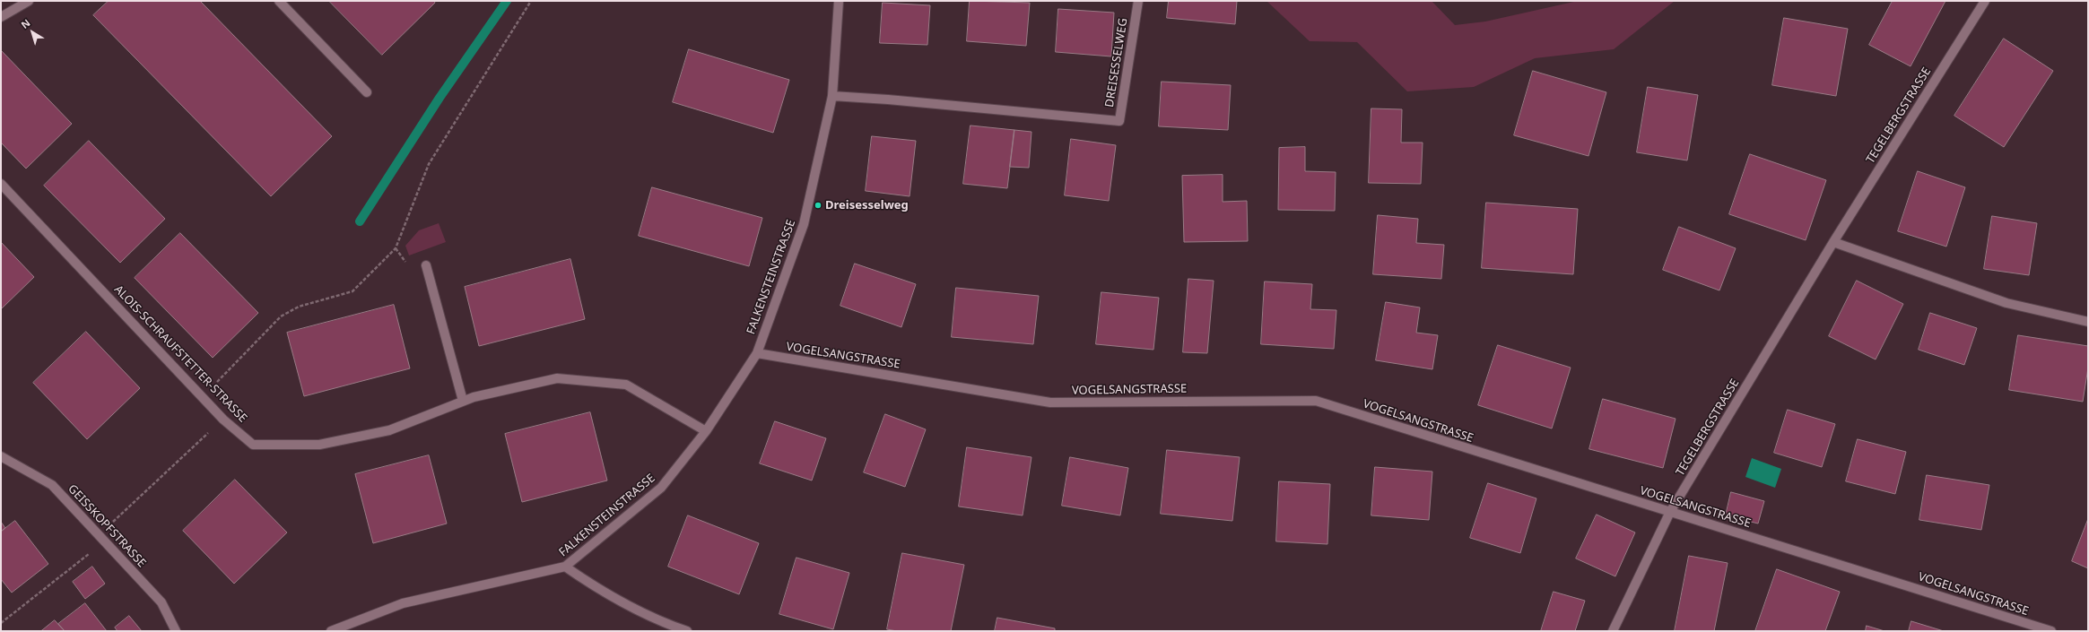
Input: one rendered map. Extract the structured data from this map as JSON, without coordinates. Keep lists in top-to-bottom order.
{
  "streets": {
    "street": [
      "DREISESSELWEG",
      "TEGELBERGSTRASSE",
      "FALKENSTEINSTRASSE",
      "ALOIS-SCHRAUFSTETTER-STRASSE",
      "VOGELSANGSTRASSE",
      "GEISSKOPFSTRASSE"
    ]
  },
  "crossings": [
    ["DREISESSELWEG", "FALKENSTEINSTRASSE"],
    ["TEGELBERGSTRASSE", "VOGELSANGSTRASSE"],
    ["FALKENSTEINSTRASSE", "ALOIS-SCHRAUFSTETTER-STRASSE"],
    ["FALKENSTEINSTRASSE", "VOGELSANGSTRASSE"]
  ],
  "places": ["Dreisesselweg"],
  "north": "top left"
}
